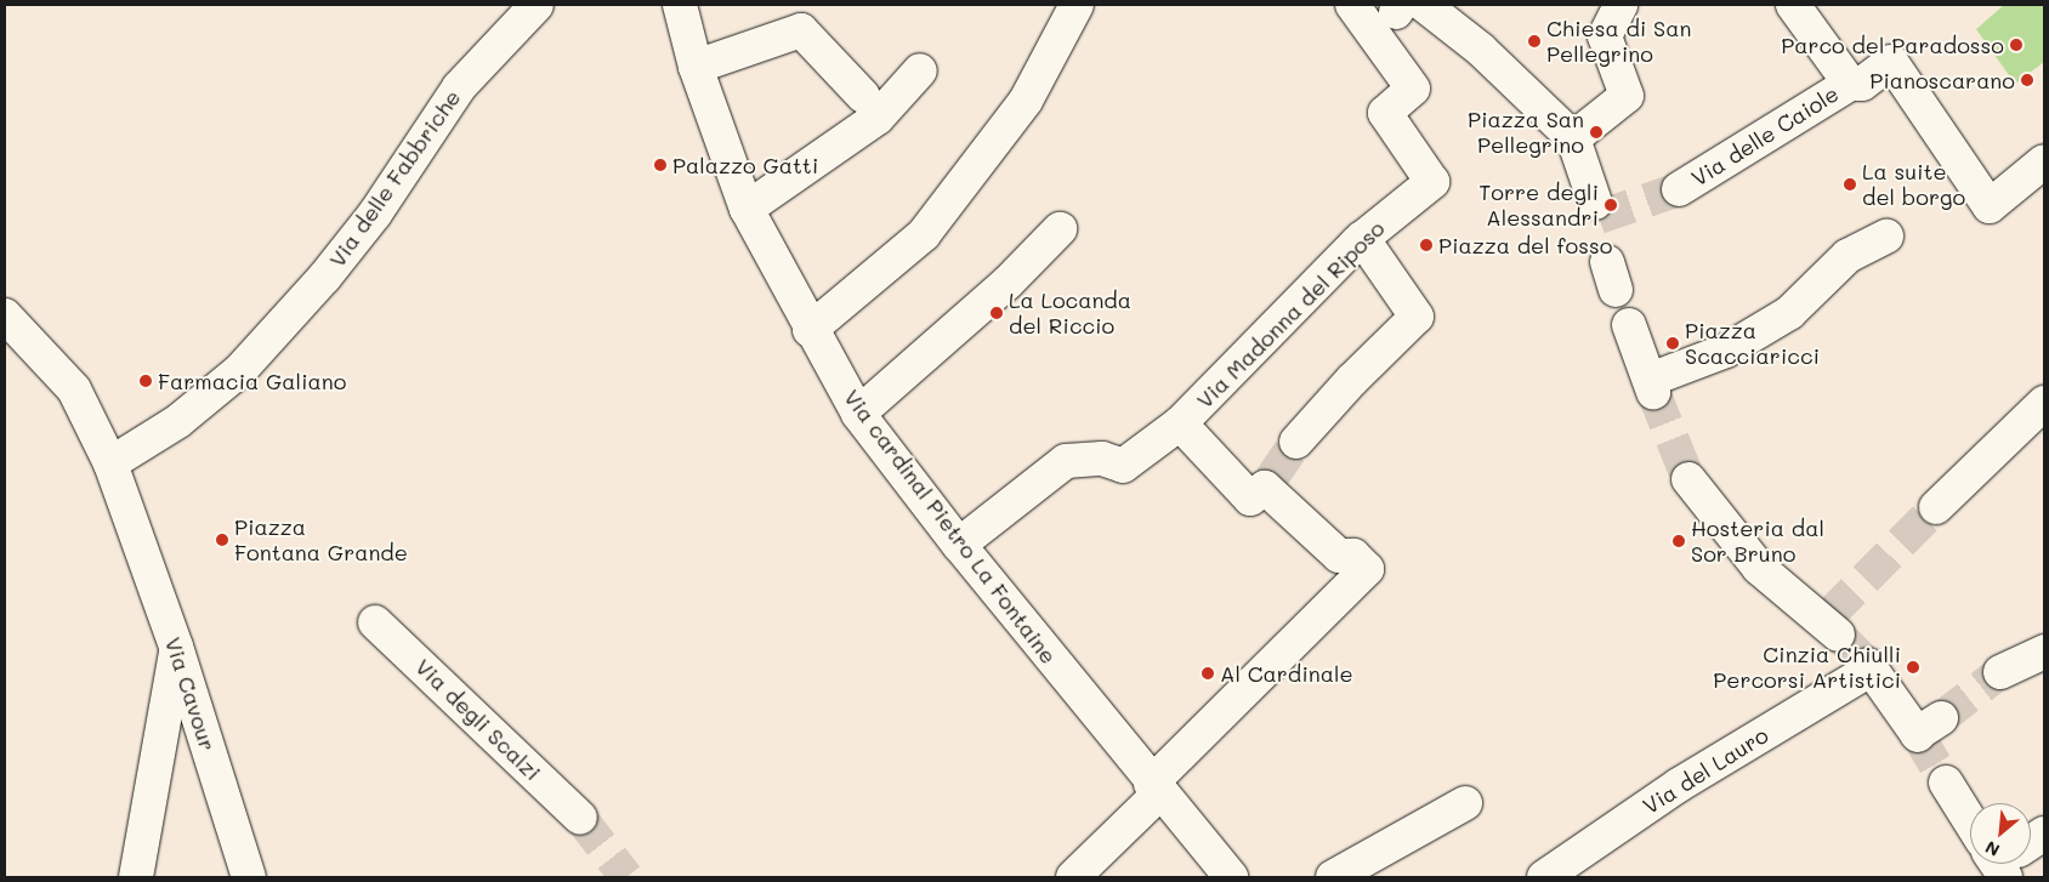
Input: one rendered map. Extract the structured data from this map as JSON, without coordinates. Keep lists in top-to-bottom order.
{
  "streets": {
    "street": [
      "Via delle Caiole",
      "Via delle Fabbriche",
      "Via Madonna del Riposo",
      "Via cardinal Pietro La Fontaine",
      "Via Cavour",
      "Via degli Scalzi",
      "Via del Lauro"
    ]
  },
  "crossings": [
    ["Via delle Fabbriche", "Via Cavour"],
    ["Via Madonna del Riposo", "Via cardinal Pietro La Fontaine"]
  ],
  "places": [
    "Chiesa di San Pellegrino",
    "Parco del Paradosso",
    "Pianoscarano",
    "Piazza San Pellegrino",
    "Palazzo Gatti",
    "La suite del borgo",
    "Torre degli Alessandri",
    "Piazza del fosso",
    "La Locanda del Riccio",
    "Piazza Scacciaricci",
    "Farmacia Galiano",
    "Piazza Fontana Grande",
    "Hosteria dal Sor Bruno",
    "Cinzia Chiulli Percorsi Artistici",
    "Al Cardinale"
  ],
  "north": "bottom left"
}
